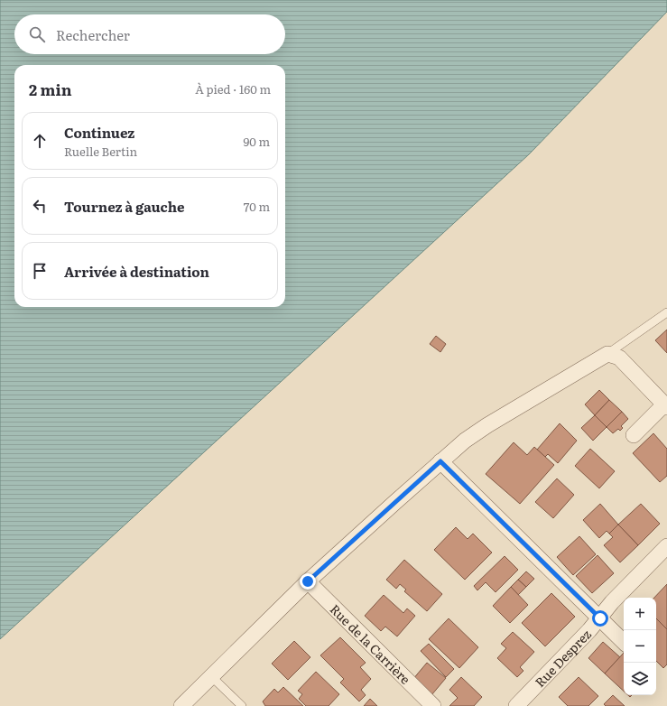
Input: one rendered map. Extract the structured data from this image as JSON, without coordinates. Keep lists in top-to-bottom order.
{
  "streets": {
    "street": ["Rue de la Carrière", "Rue Desprez"]
  },
  "page": {
    "search": "Rechercher",
    "heading": ["2 min", "À pied · 160 m"],
    "list": [
      ["Continuez", "Ruelle Bertin", "90 m"],
      ["Tournez à gauche", "70 m"],
      "Arrivée à destination"
    ],
    "map_buttons": ["+", "−"]
  }
}
